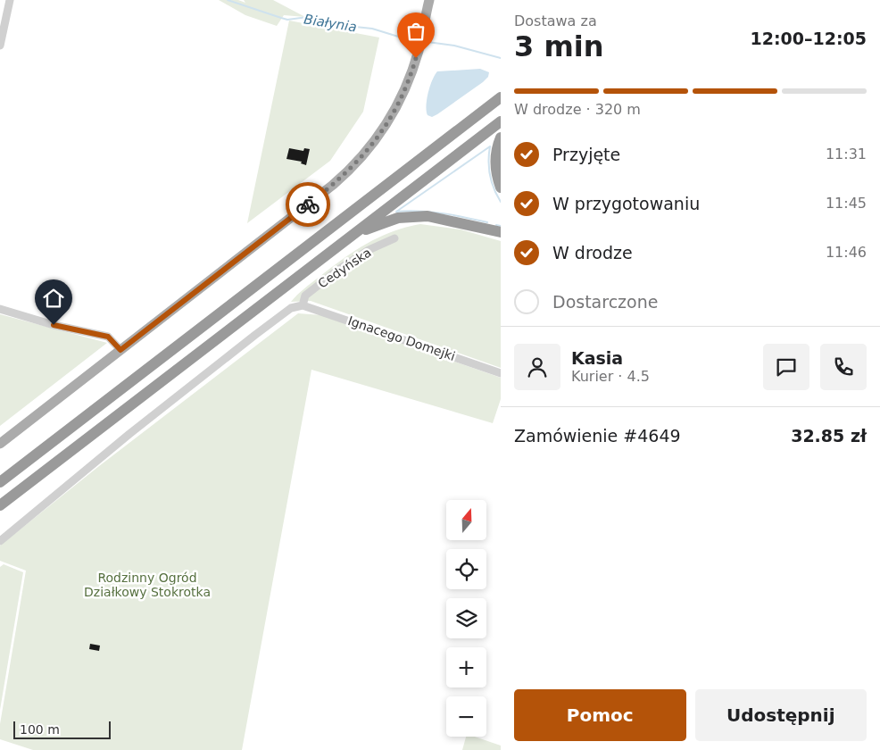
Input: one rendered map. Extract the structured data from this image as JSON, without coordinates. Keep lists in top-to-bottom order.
{
  "streets": {
    "street": ["Cedyńska", "Ignacego Domejki"]
  },
  "crossings": [
    ["Cedyńska", "Ignacego Domejki"]
  ],
  "water": ["Białynia"],
  "parks": ["Rodzinny Ogród Działkowy Stokrotka"],
  "scale_bar": "100 m",
  "north": "top",
  "page": {
    "heading": ["3 min", "Dostawa za", "12:00–12:05"],
    "panel": [
      "Kasia",
      "Kurier · 4.5",
      "Zamówienie #4649",
      "32.85 zł"
    ],
    "bar": "W drodze · 320 m",
    "list": [
      ["Przyjęte", "11:31"],
      ["W przygotowaniu", "11:45"],
      ["W drodze", "11:46"],
      "Dostarczone"
    ],
    "map_buttons": ["+", "−"],
    "buttons": ["Pomoc", "Udostępnij"],
    "scale": "100 m"
  }
}
